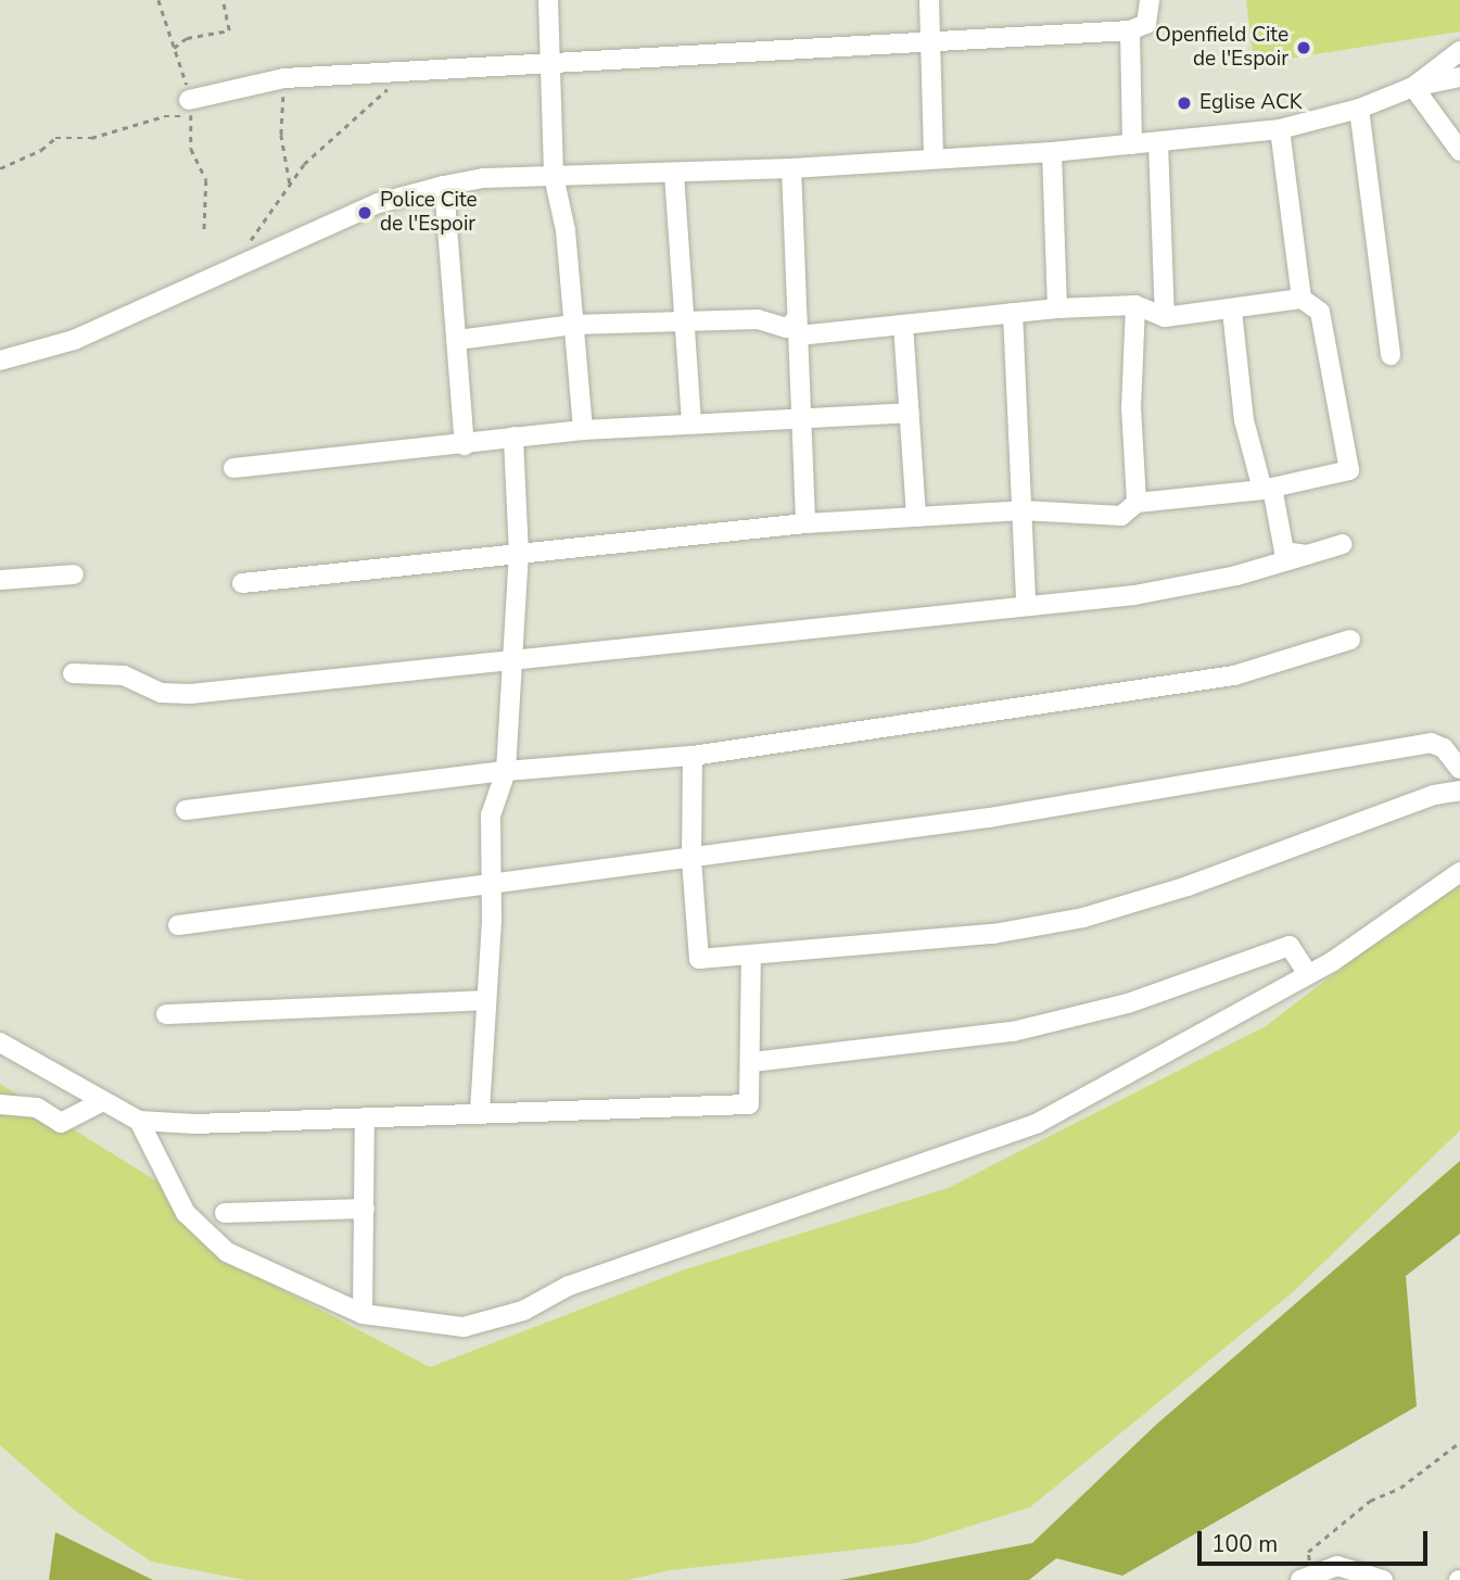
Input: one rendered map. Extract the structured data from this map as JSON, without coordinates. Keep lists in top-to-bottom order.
{
  "places": ["Openfield Cite de l'Espoir", "Eglise ACK", "Police Cite de l'Espoir"],
  "scale_bar": "100 m"
}
